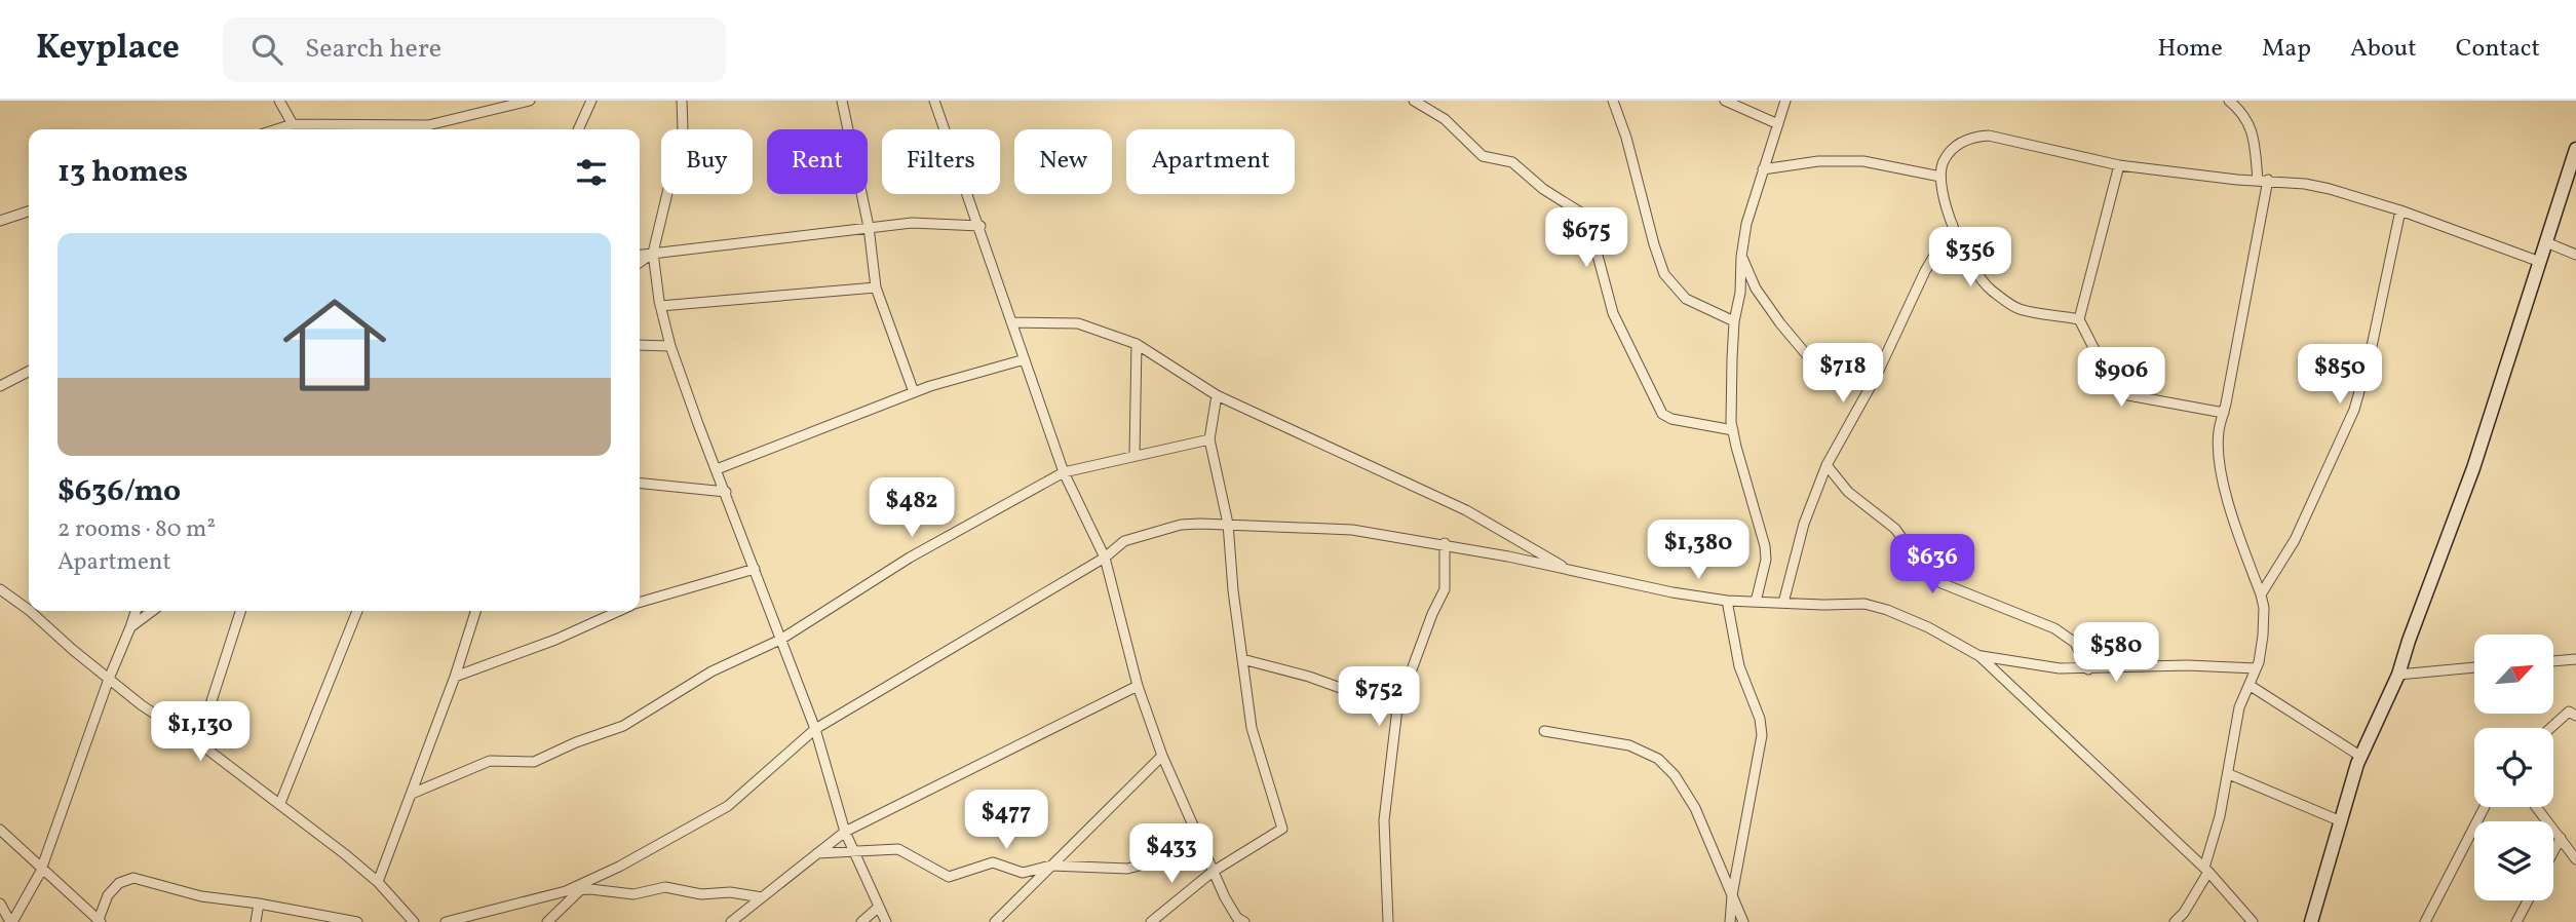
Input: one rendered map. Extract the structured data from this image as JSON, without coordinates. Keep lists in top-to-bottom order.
{
  "north": "top right",
  "page": {
    "header": "Keyplace",
    "search": "Search here",
    "nav": [
      "Home",
      "Map",
      "About",
      "Contact"
    ],
    "chip": [
      "Buy",
      "Rent",
      "Filters",
      "New",
      "Apartment"
    ],
    "heading": "13 homes",
    "price": [
      "$675",
      "$356",
      "$718",
      "$850",
      "$906",
      "$482",
      "$1,380",
      "$636",
      "$580",
      "$752",
      "$1,130",
      "$477",
      "$433"
    ],
    "list": [
      {
        "name": "$636/mo",
        "note": "2 rooms · 80 m² · Apartment"
      }
    ]
  }
}
